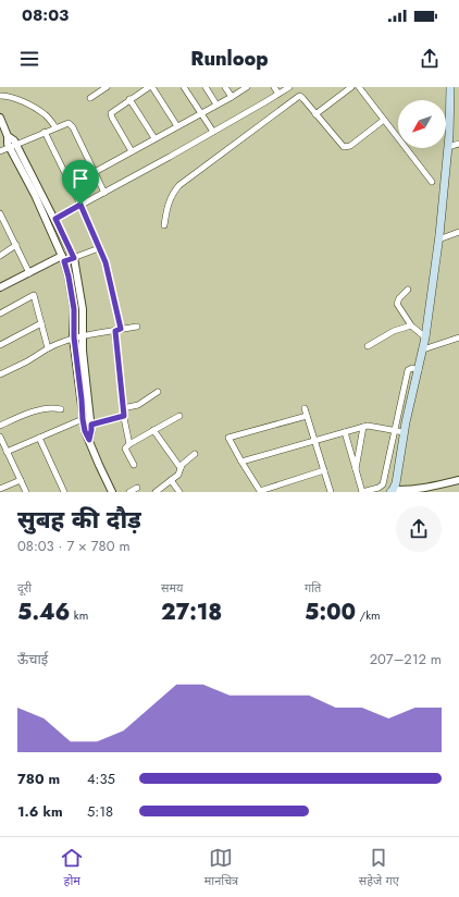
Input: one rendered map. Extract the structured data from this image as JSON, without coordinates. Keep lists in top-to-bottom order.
{
  "north": "bottom left",
  "page": {
    "status": "08:03",
    "header": "Runloop",
    "heading": ["सुबह की दौड़", "08:03 · 7 × 780 m"],
    "stats": [
      ["दूरी", "5.46 km"],
      ["समय", "27:18"],
      ["गति", "5:00 /km"]
    ],
    "chart": ["ऊँचाई", "207–212 m"],
    "list": [
      {
        "name": "780 m",
        "note": "4:35"
      },
      {
        "name": "1.6 km",
        "note": "5:18"
      }
    ],
    "tabs": ["होम", "मानचित्र", "सहेजे गए"]
  }
}
